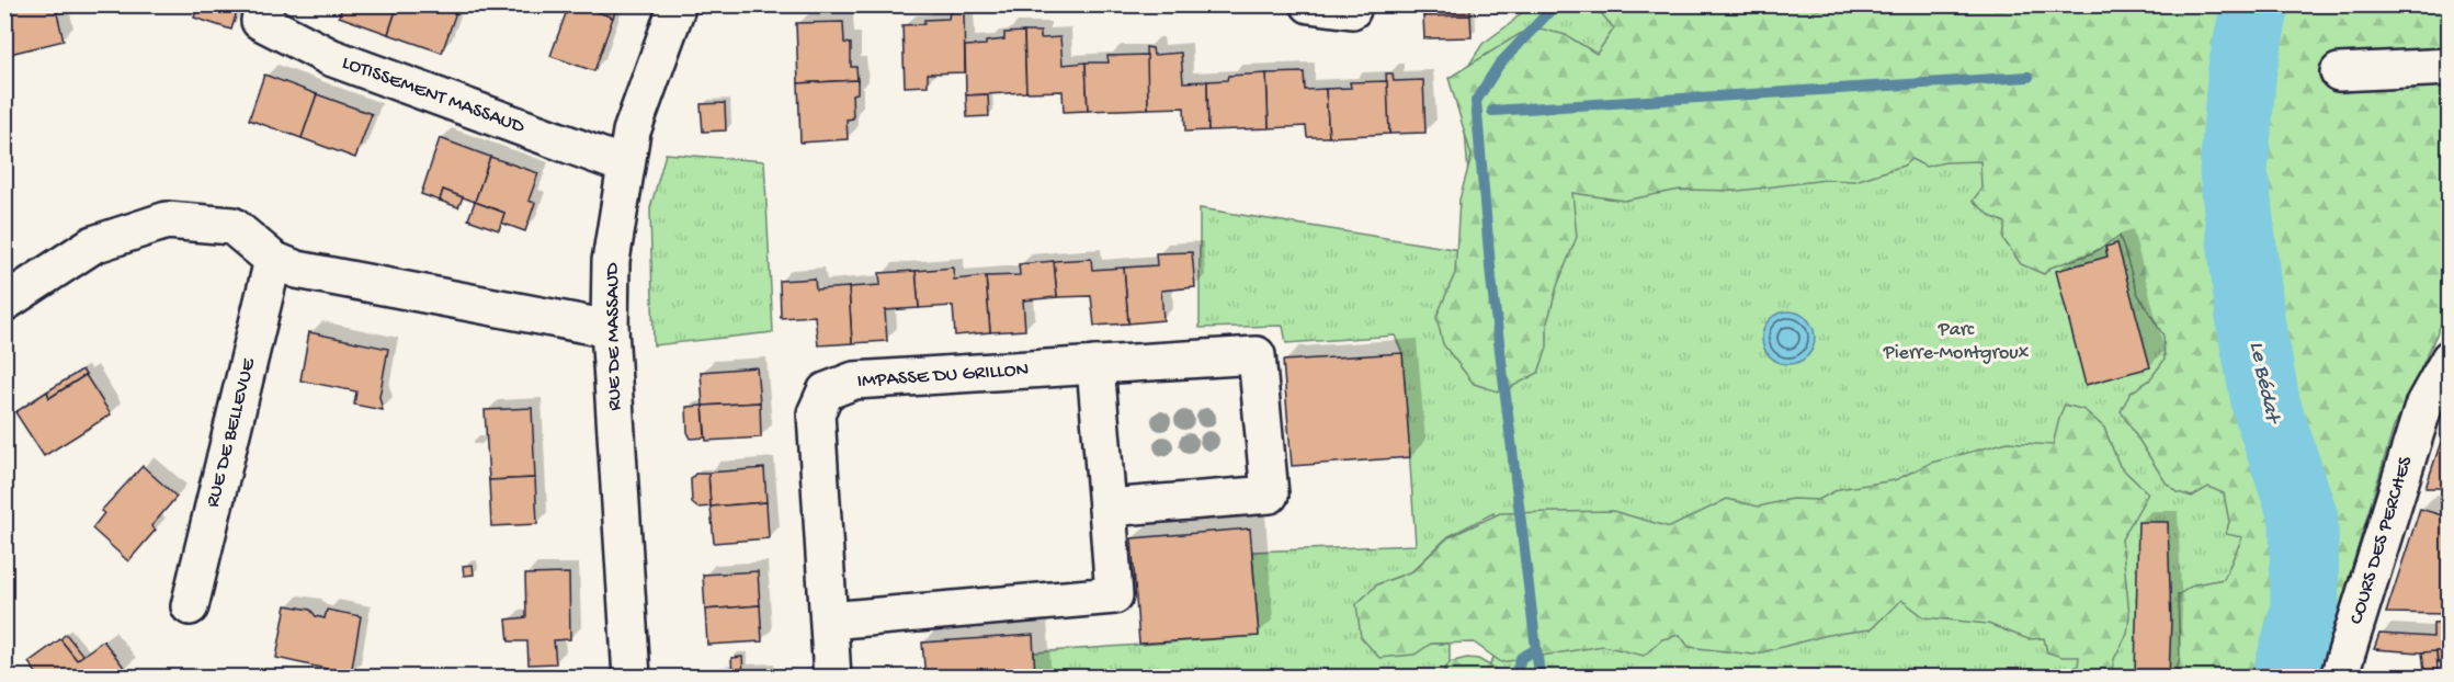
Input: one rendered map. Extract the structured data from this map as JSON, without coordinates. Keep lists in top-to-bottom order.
{
  "streets": {
    "street": [
      "LOTISSEMENT MASSAUD",
      "RUE DE MASSAUD",
      "IMPASSE DU GRILLON",
      "RUE DE BELLEVUE",
      "COURS DES PERCHES"
    ]
  },
  "crossings": [
    ["LOTISSEMENT MASSAUD", "RUE DE MASSAUD"]
  ],
  "water": ["Le Bédat"],
  "parks": ["Parc Pierre-Montgroux"]
}
